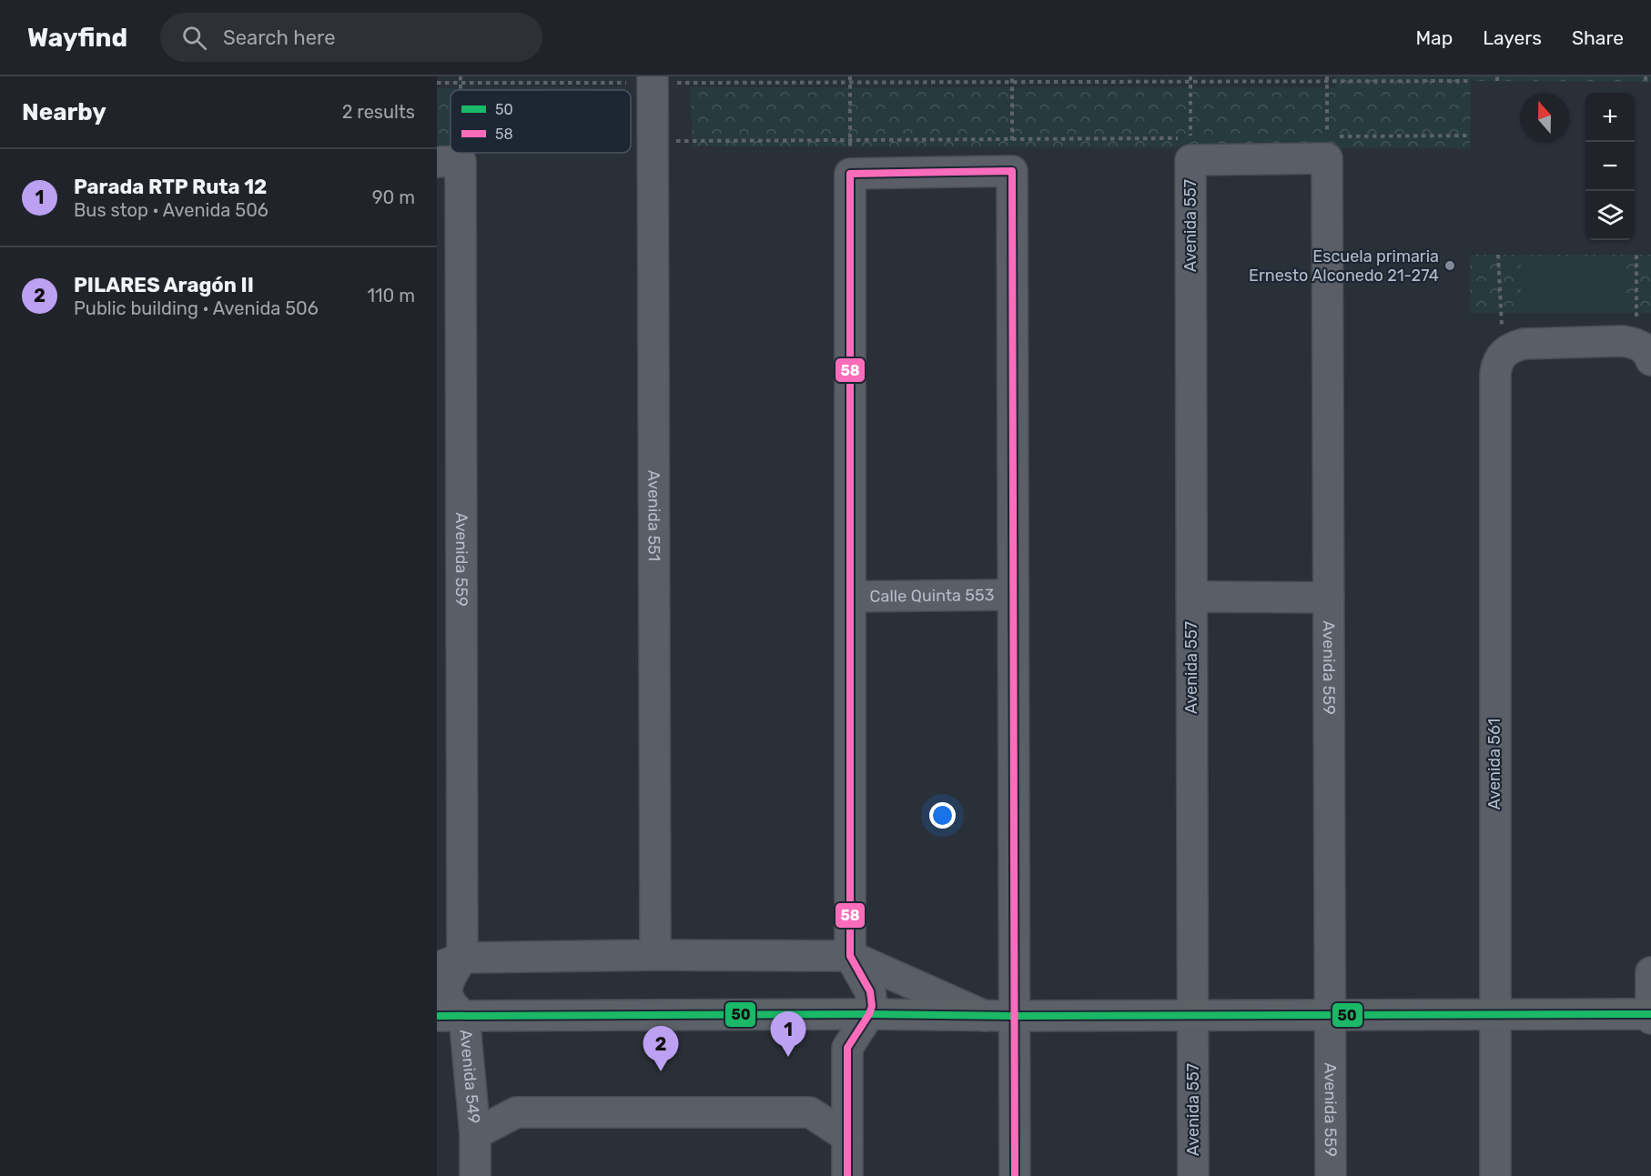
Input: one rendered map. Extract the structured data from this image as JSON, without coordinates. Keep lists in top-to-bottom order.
{
  "streets": {
    "street": [
      "Avenida 557",
      "Avenida 551",
      "Avenida 559",
      "Calle Quinta 553",
      "Avenida 561",
      "Avenida 549"
    ]
  },
  "crossings": [
    ["Avenida 559", "Avenida 549"]
  ],
  "places": ["Escuela primaria Ernesto Alconedo 21-274"],
  "lines": ["transit line 58", "transit line 50"],
  "legend": ["50", "58"],
  "north": "top",
  "page": {
    "header": "Wayfind",
    "search": "Search here",
    "nav": ["Map", "Layers", "Share"],
    "heading": ["Nearby", "2 results"],
    "map_buttons": ["+", "−"],
    "list": [
      {
        "mark": "1",
        "name": "Parada RTP Ruta 12",
        "note": "Bus stop · Avenida 506",
        "value": "90 m"
      },
      {
        "mark": "2",
        "name": "PILARES Aragón II",
        "note": "Public building · Avenida 506",
        "value": "110 m"
      }
    ],
    "pins": ["1", "2"]
  }
}
